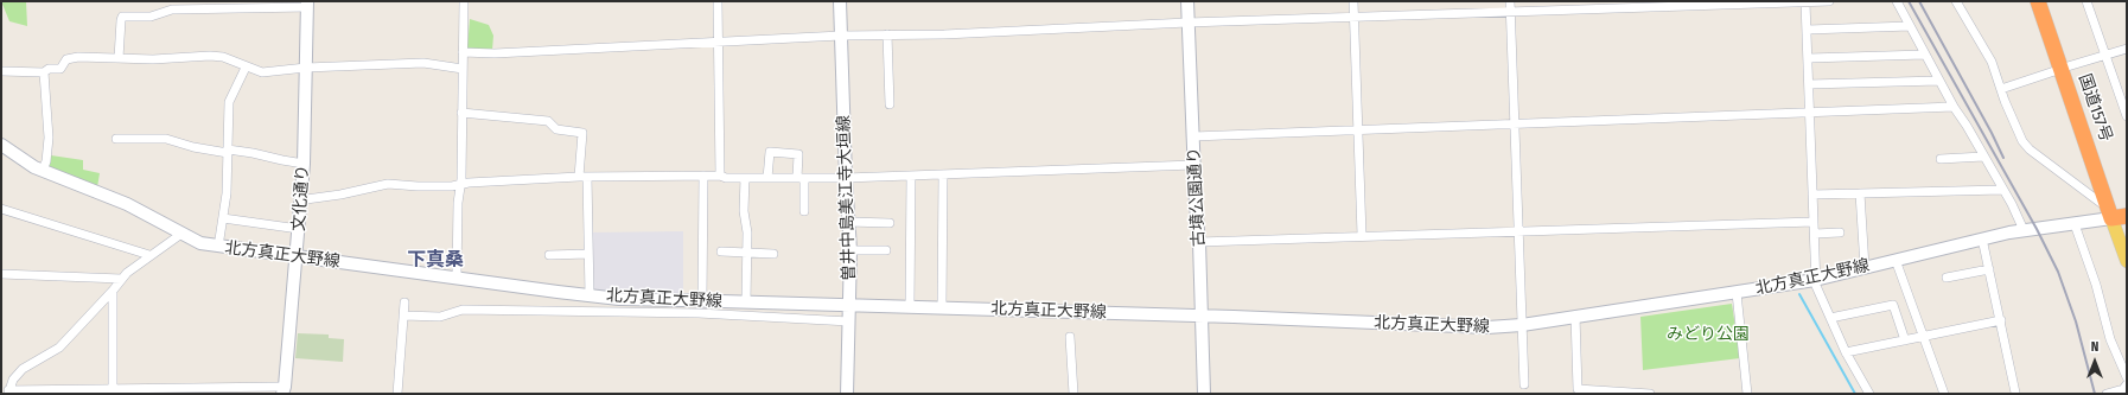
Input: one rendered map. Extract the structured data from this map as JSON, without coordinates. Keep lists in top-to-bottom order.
{
  "streets": {
    "highway": ["国道157号"],
    "main road": [
      "古墳公園通り",
      "文化通り",
      "曽井中島美江寺大垣線",
      "北方真正大野線"
    ]
  },
  "crossings": [
    ["国道157号", "北方真正大野線"],
    ["古墳公園通り", "北方真正大野線"],
    ["文化通り", "北方真正大野線"],
    ["曽井中島美江寺大垣線", "北方真正大野線"]
  ],
  "districts": ["下真桑"],
  "parks": ["みどり公園"],
  "north": "top"
}
